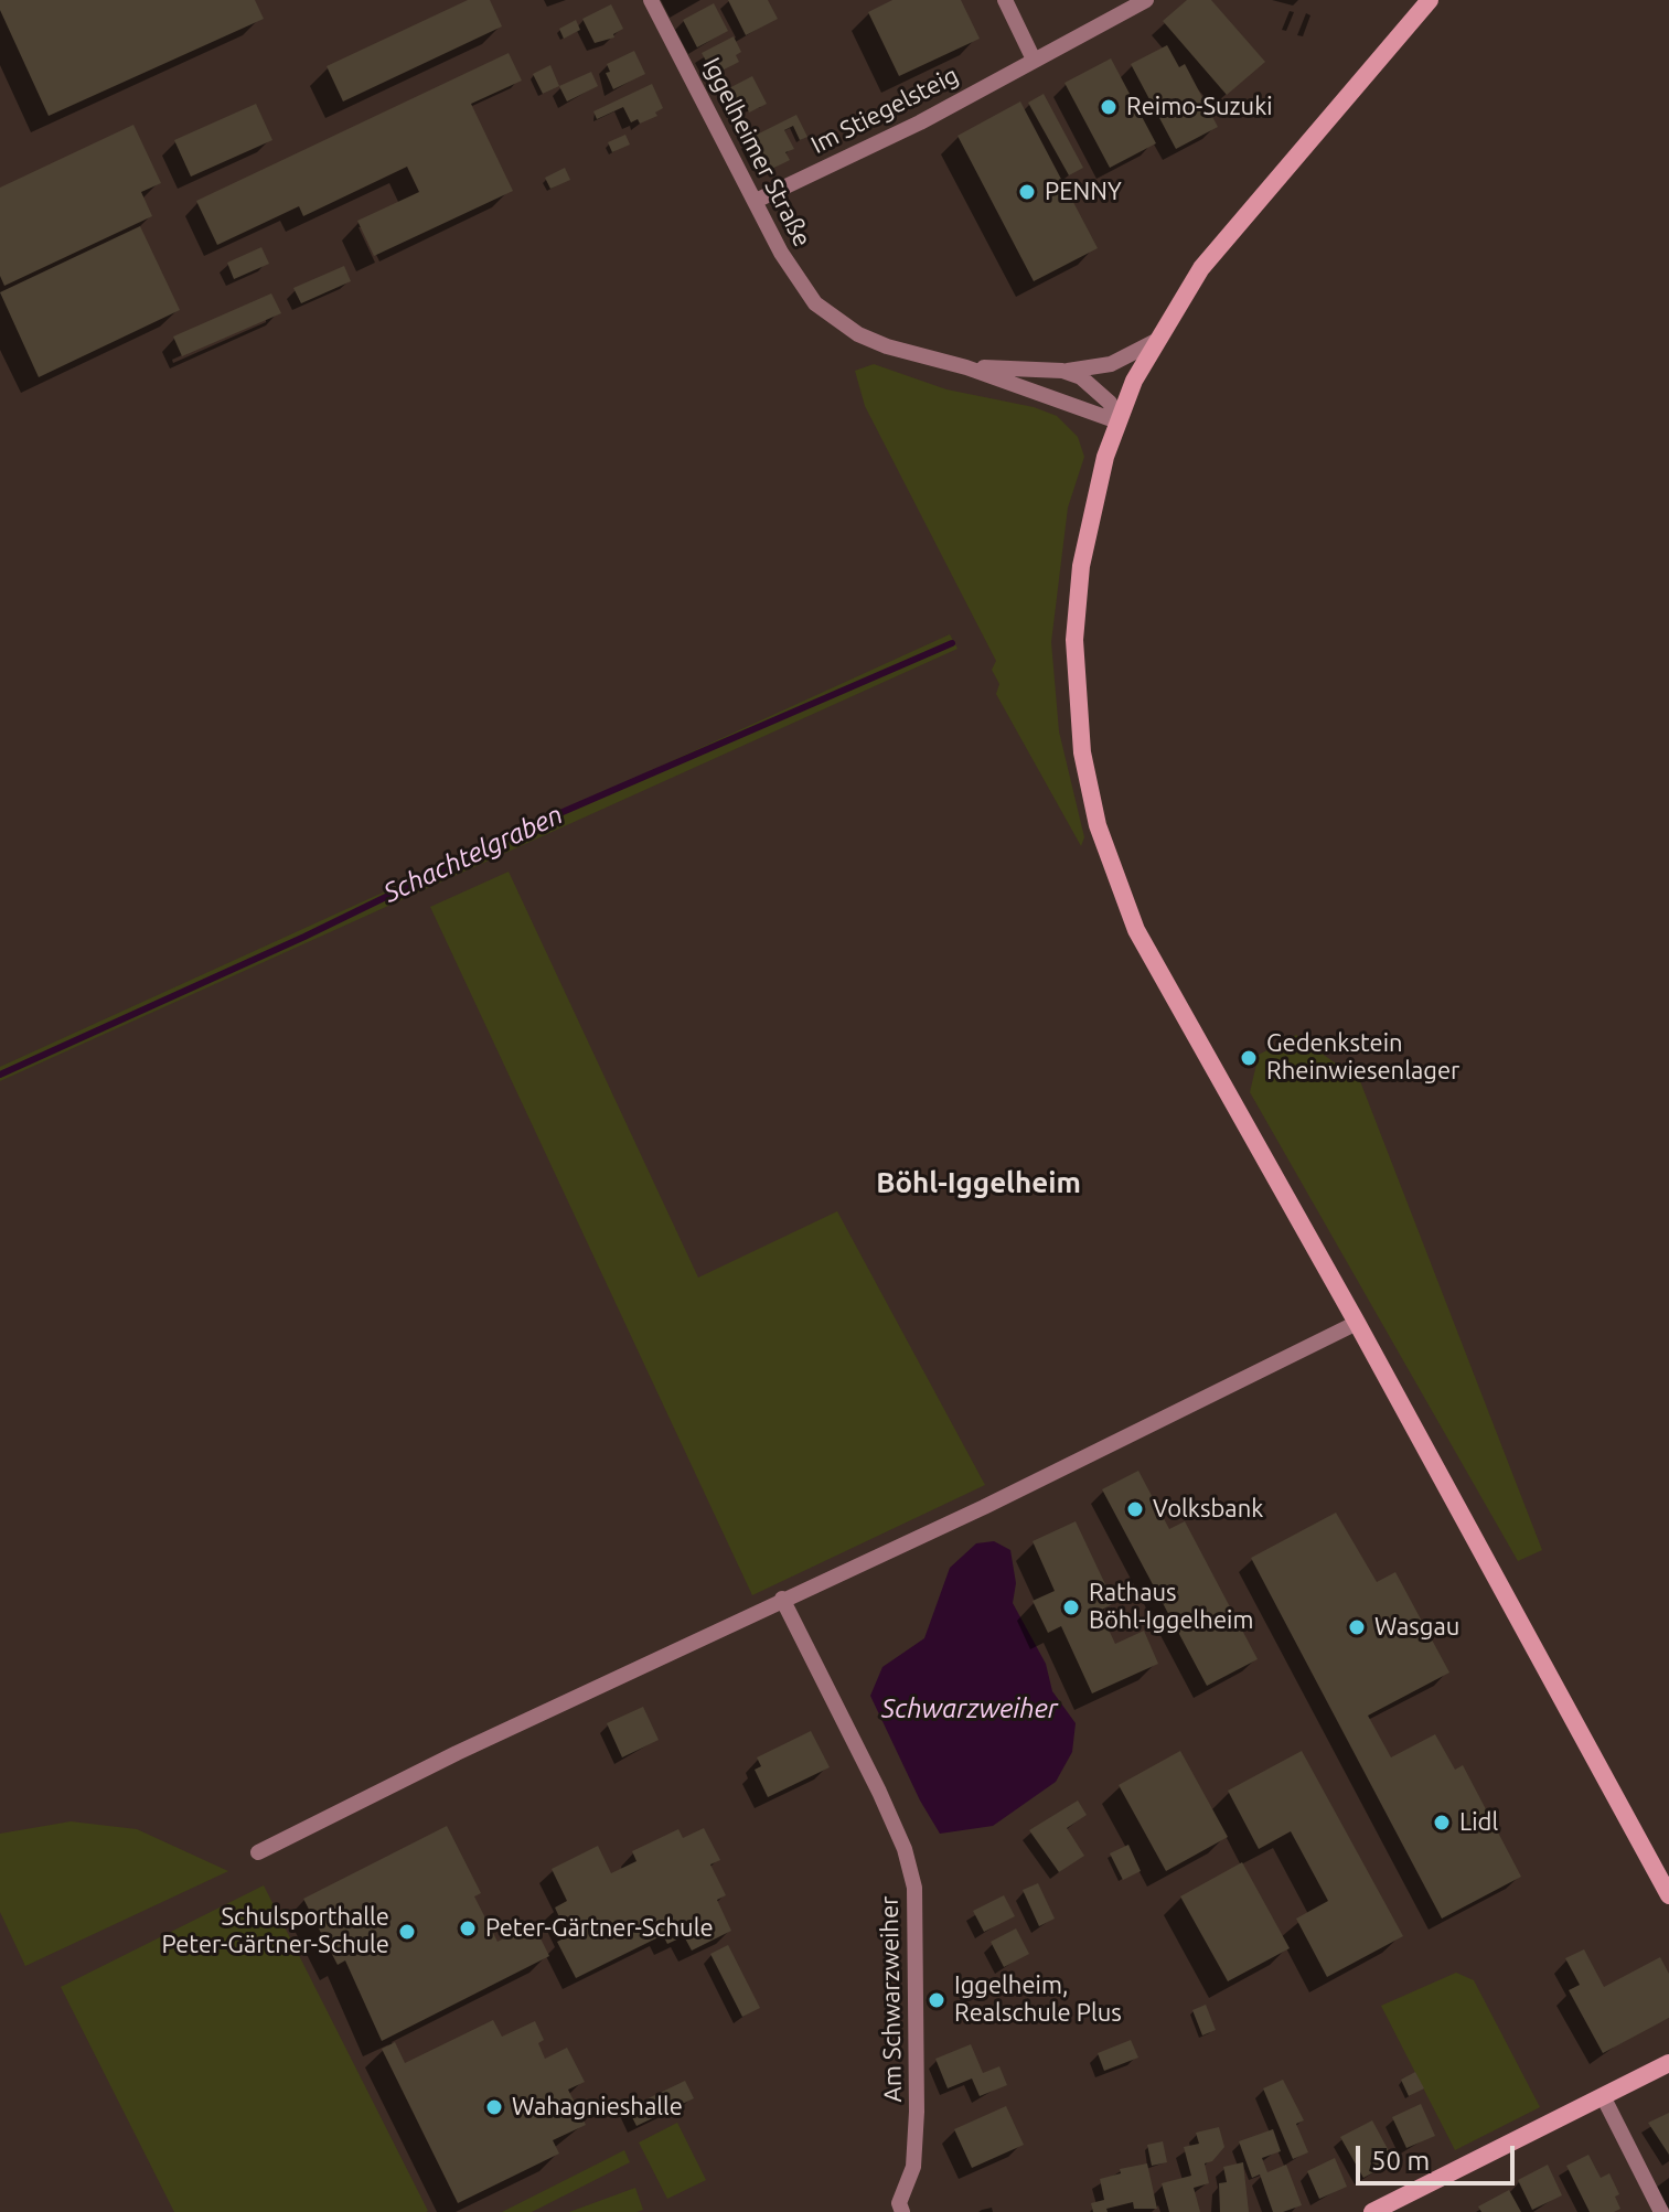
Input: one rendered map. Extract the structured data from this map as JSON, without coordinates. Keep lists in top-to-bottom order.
{
  "streets": {
    "street": ["Im Stiegelsteig", "Iggelheimer Straße", "Am Schwarzweiher"]
  },
  "crossings": [
    ["Im Stiegelsteig", "Iggelheimer Straße"]
  ],
  "districts": ["Böhl-Iggelheim"],
  "water": ["Schachtelgraben", "Schwarzweiher"],
  "places": [
    "Reimo-Suzuki",
    "PENNY",
    "Gedenkstein Rheinwiesenlager",
    "Volksbank",
    "Rathaus Böhl-Iggelheim",
    "Wasgau",
    "Lidl",
    "Peter-Gärtner-Schule",
    "Schulsporthalle Peter-Gärtner-Schule",
    "Iggelheim, Realschule Plus",
    "Wahagnieshalle"
  ],
  "scale_bar": "50 m"
}
